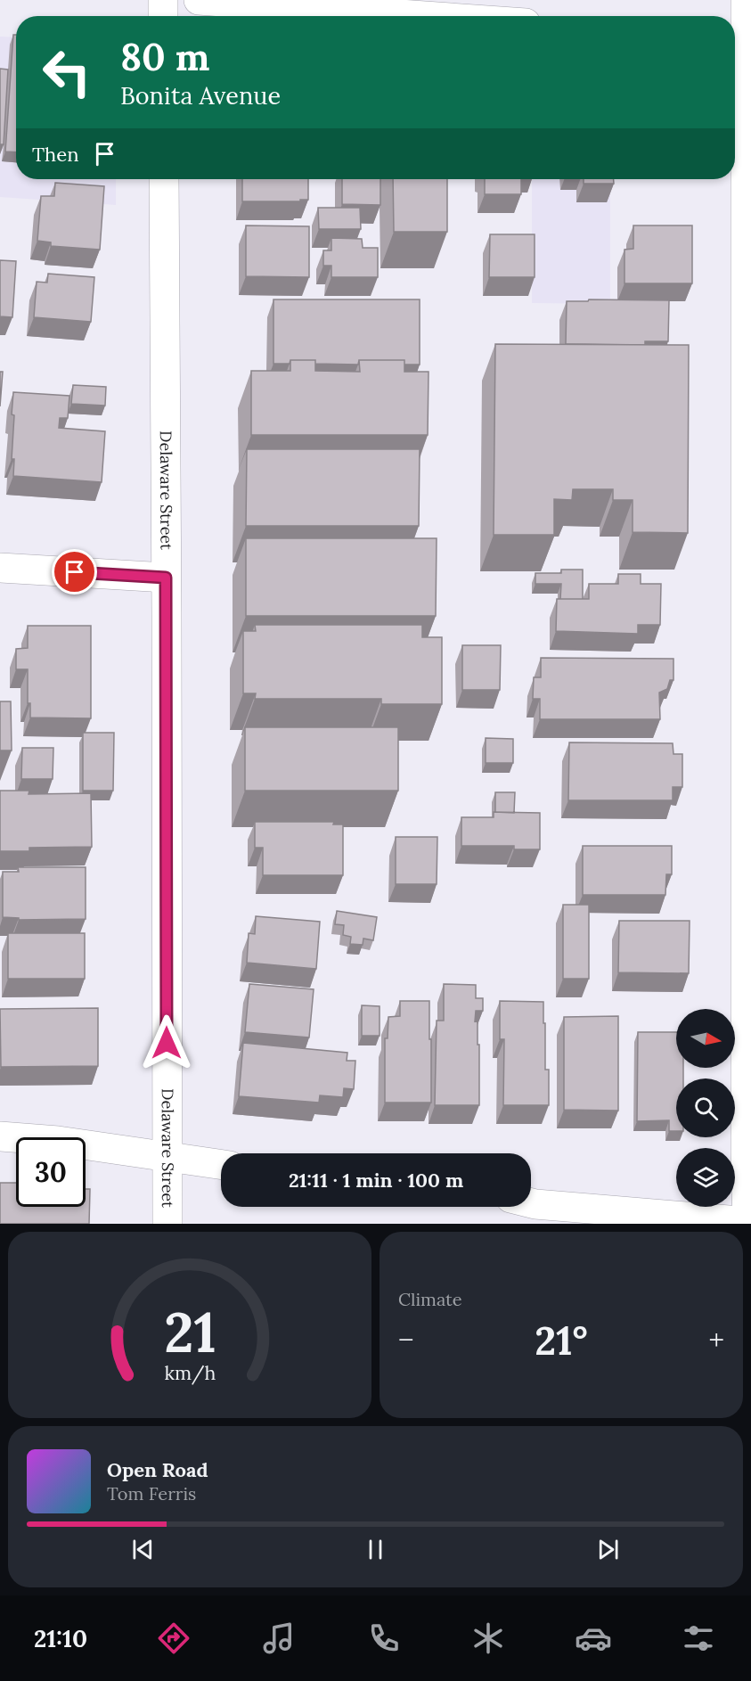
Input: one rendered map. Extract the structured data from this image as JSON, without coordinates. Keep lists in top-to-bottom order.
{
  "streets": {
    "street": ["Delaware Street"]
  },
  "north": "right",
  "page": {
    "turn": ["80 m", "Bonita Avenue"],
    "then": "Then",
    "limit": "30",
    "trip": "21:11 · 1 min · 100 m",
    "tile": "Climate",
    "heat": ["−", "21°", "+"],
    "song": ["Open Road", "Tom Ferris"],
    "tabs": "21:10",
    "gauge": ["21", "km/h"]
  }
}
